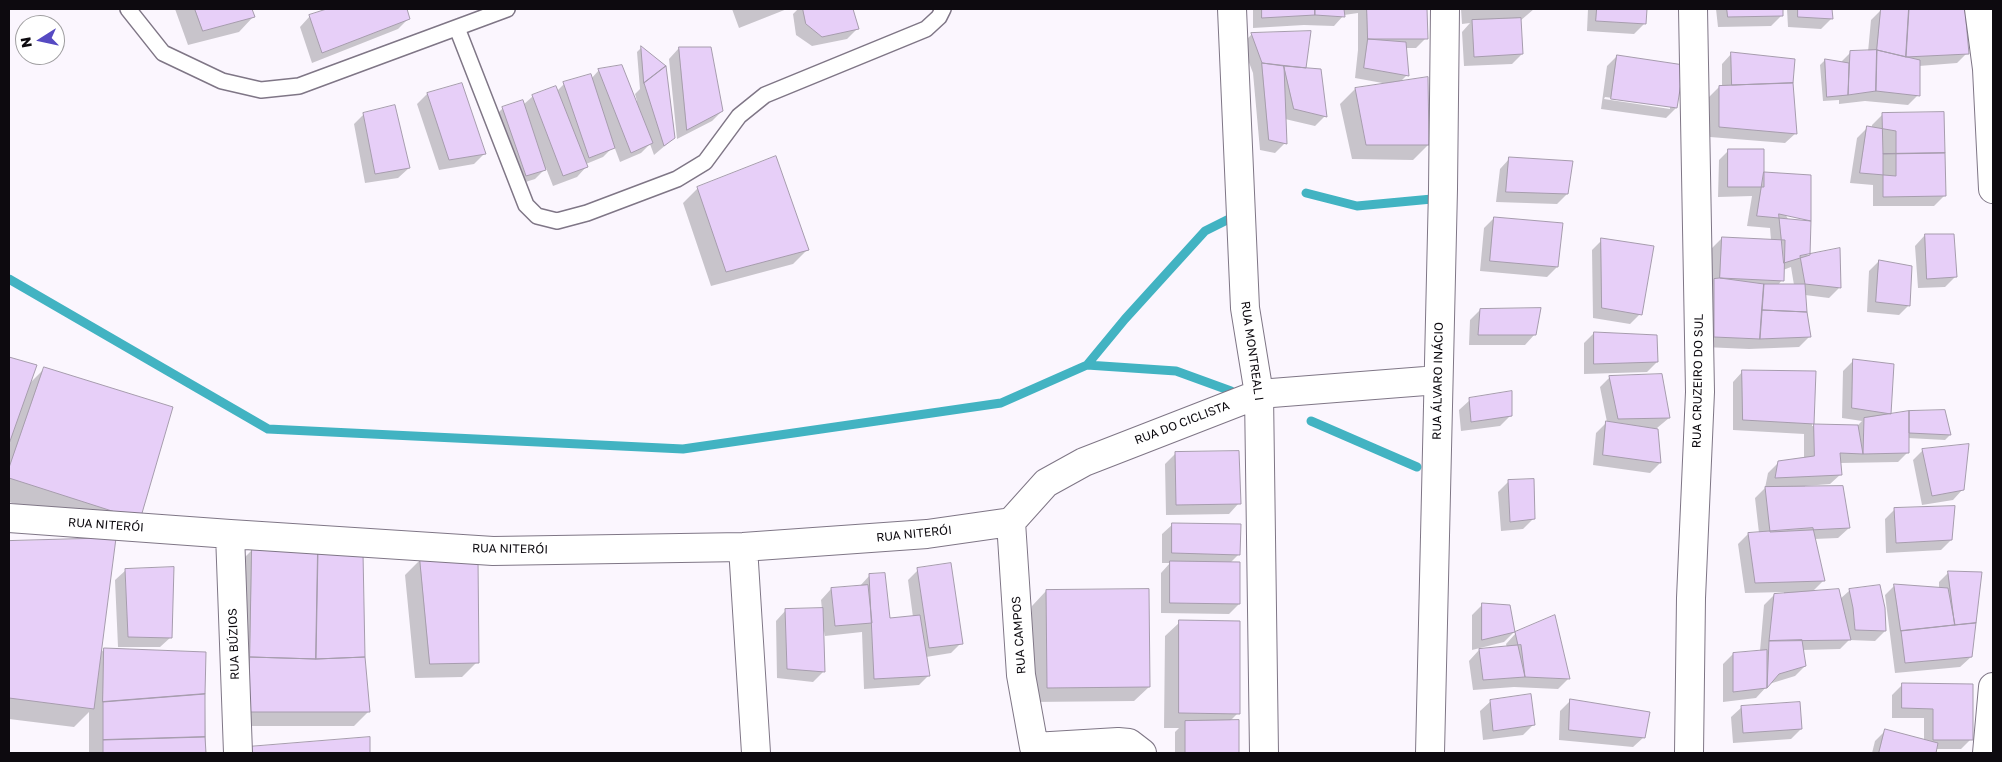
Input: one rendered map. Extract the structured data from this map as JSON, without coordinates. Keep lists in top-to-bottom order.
{
  "streets": {
    "street": [
      "RUA MONTREAL I",
      "RUA ÁLVARO INÁCIO",
      "RUA CRUZEIRO DO SUL",
      "RUA DO CICLISTA",
      "RUA NITERÓI",
      "RUA CAMPOS",
      "RUA BÚZIOS"
    ]
  },
  "crossings": [
    ["RUA MONTREAL I", "RUA DO CICLISTA"],
    ["RUA ÁLVARO INÁCIO", "RUA DO CICLISTA"],
    ["RUA DO CICLISTA", "RUA NITERÓI"],
    ["RUA DO CICLISTA", "RUA CAMPOS"],
    ["RUA NITERÓI", "RUA CAMPOS"],
    ["RUA NITERÓI", "RUA BÚZIOS"]
  ],
  "north": "left"
}
